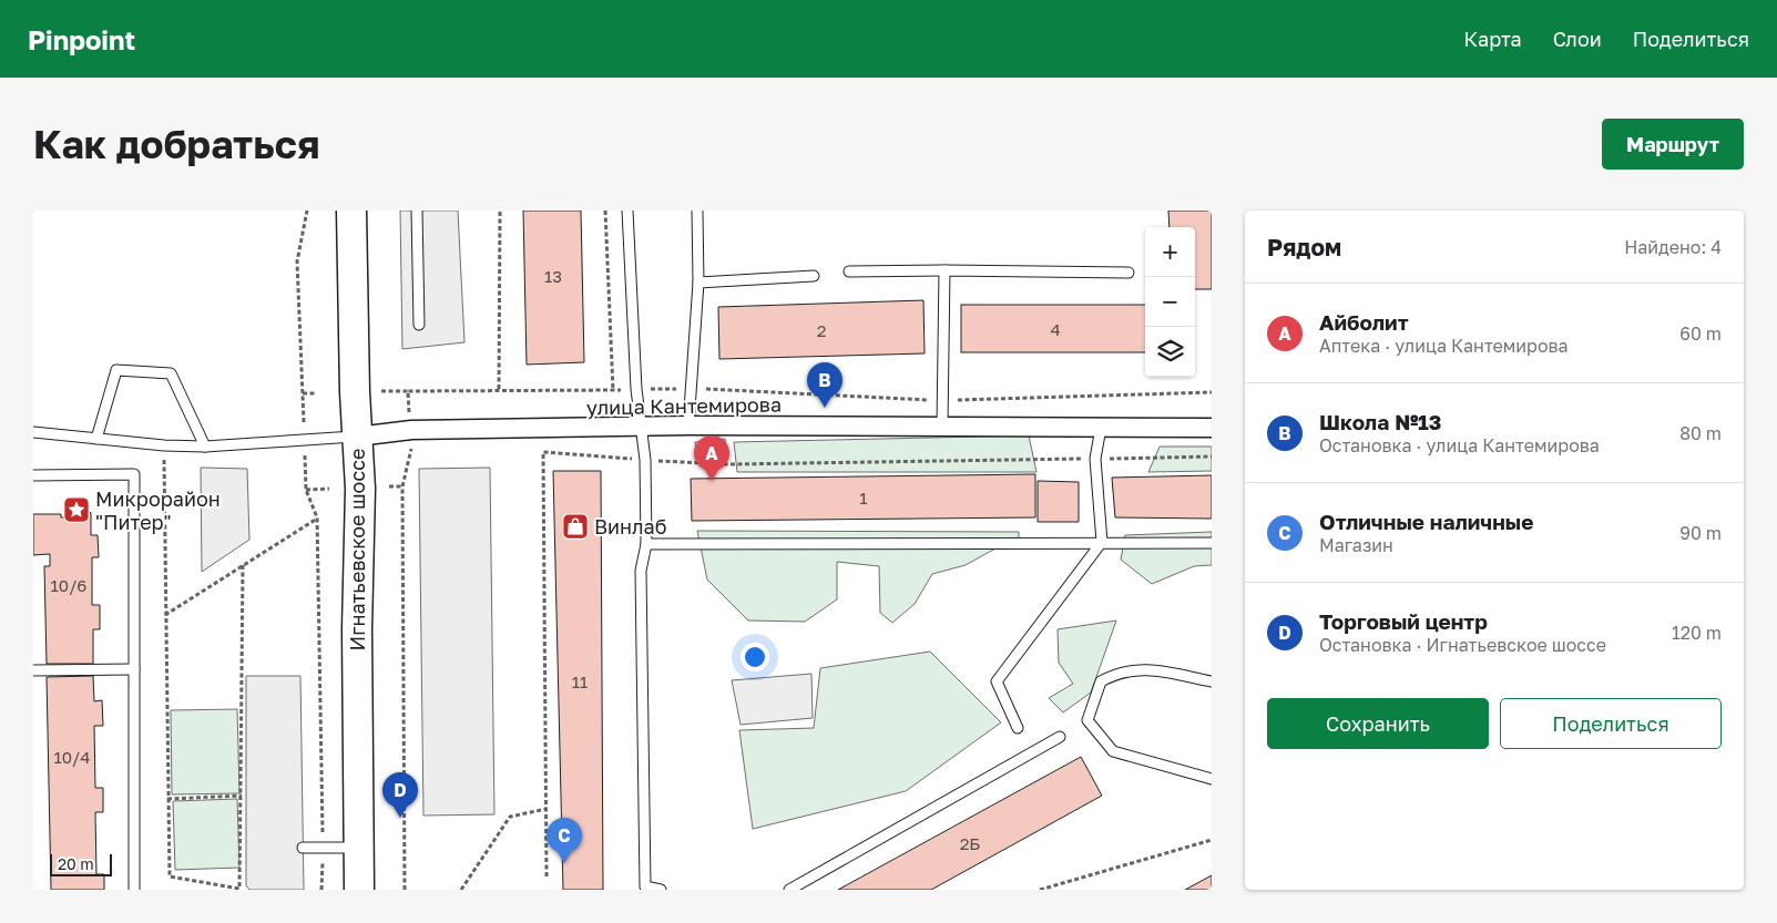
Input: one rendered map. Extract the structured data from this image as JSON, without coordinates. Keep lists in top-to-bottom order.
{
  "streets": {
    "main road": ["Игнатьевское шоссе"],
    "street": ["улица Кантемирова"]
  },
  "crossings": [
    ["улица Кантемирова", "Игнатьевское шоссе"]
  ],
  "places": {
    "place": ["Микрорайон \"Питер\""],
    "shop": ["Винлаб"]
  },
  "house_numbers": [
    "13",
    "4",
    "2",
    "1",
    "10/6",
    "11",
    "10/4",
    "2Б"
  ],
  "scale_bar": "20 m",
  "page": {
    "header": "Pinpoint",
    "nav": ["Карта", "Слои", "Поделиться"],
    "buttons": [
      "Маршрут",
      ["Сохранить", "Поделиться"]
    ],
    "title": "Как добраться",
    "heading": ["Рядом", "Найдено: 4"],
    "map_buttons": ["+", "−"],
    "list": [
      {
        "mark": "A",
        "name": "Айболит",
        "note": "Аптека · улица Кантемирова",
        "value": "60 m"
      },
      {
        "mark": "B",
        "name": "Школа №13",
        "note": "Остановка · улица Кантемирова",
        "value": "80 m"
      },
      {
        "mark": "C",
        "name": "Отличные наличные",
        "note": "Магазин",
        "value": "90 m"
      },
      {
        "mark": "D",
        "name": "Торговый центр",
        "note": "Остановка · Игнатьевское шоссе",
        "value": "120 m"
      }
    ],
    "pins": [
      "B",
      "A",
      "D",
      "C"
    ],
    "scale": "20 m"
  }
}
